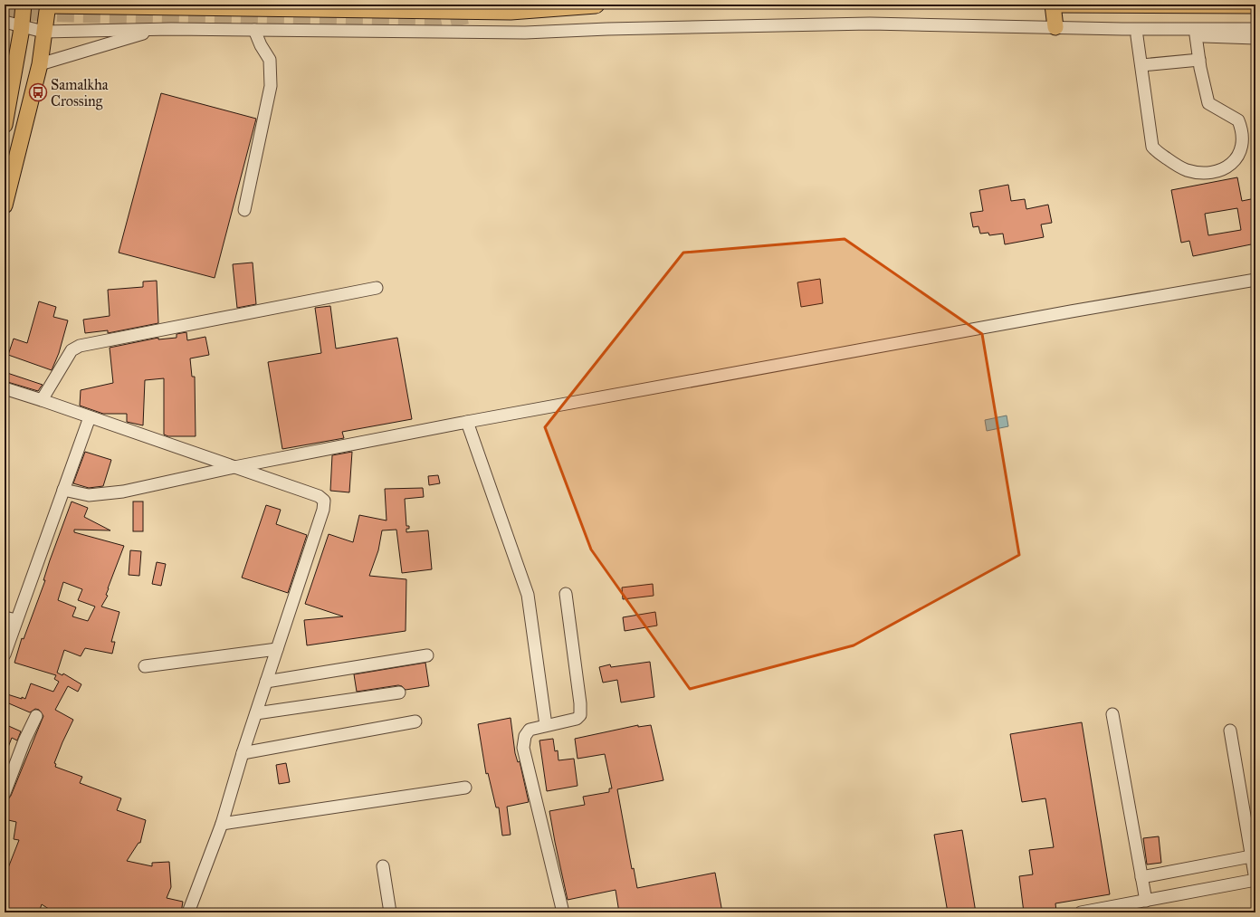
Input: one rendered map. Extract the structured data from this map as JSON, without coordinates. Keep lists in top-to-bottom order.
{
  "places": {
    "bus stop": ["Samalkha Crossing"]
  }
}
